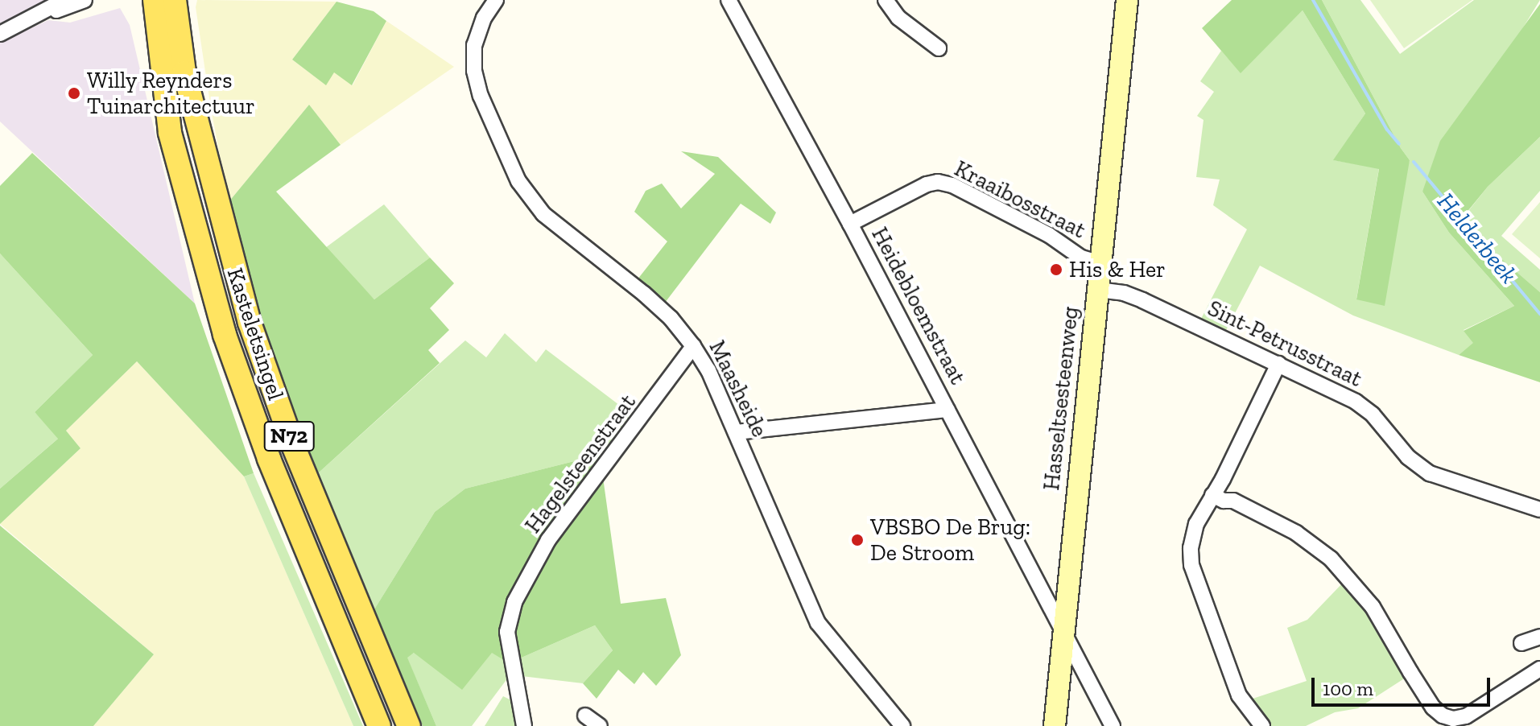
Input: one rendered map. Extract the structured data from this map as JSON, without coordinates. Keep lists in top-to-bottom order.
{
  "streets": {
    "main road": ["Kasteletsingel", "N72"],
    "street": [
      "Kraaibosstraat",
      "Heidebloemstraat",
      "Sint-Petrusstraat",
      "Maasheide",
      "Hasseltsesteenweg",
      "Hagelsteenstraat"
    ]
  },
  "crossings": [
    ["Kraaibosstraat", "Heidebloemstraat"],
    ["Kraaibosstraat", "Hasseltsesteenweg"],
    ["Heidebloemstraat", "Hasseltsesteenweg"],
    ["Sint-Petrusstraat", "Hasseltsesteenweg"],
    ["Maasheide", "Hagelsteenstraat"]
  ],
  "water": ["Helderbeek"],
  "places": ["Willy Reynders Tuinarchitectuur", "His & Her", "VBSBO De Brug: De Stroom"],
  "scale_bar": "100 m"
}
